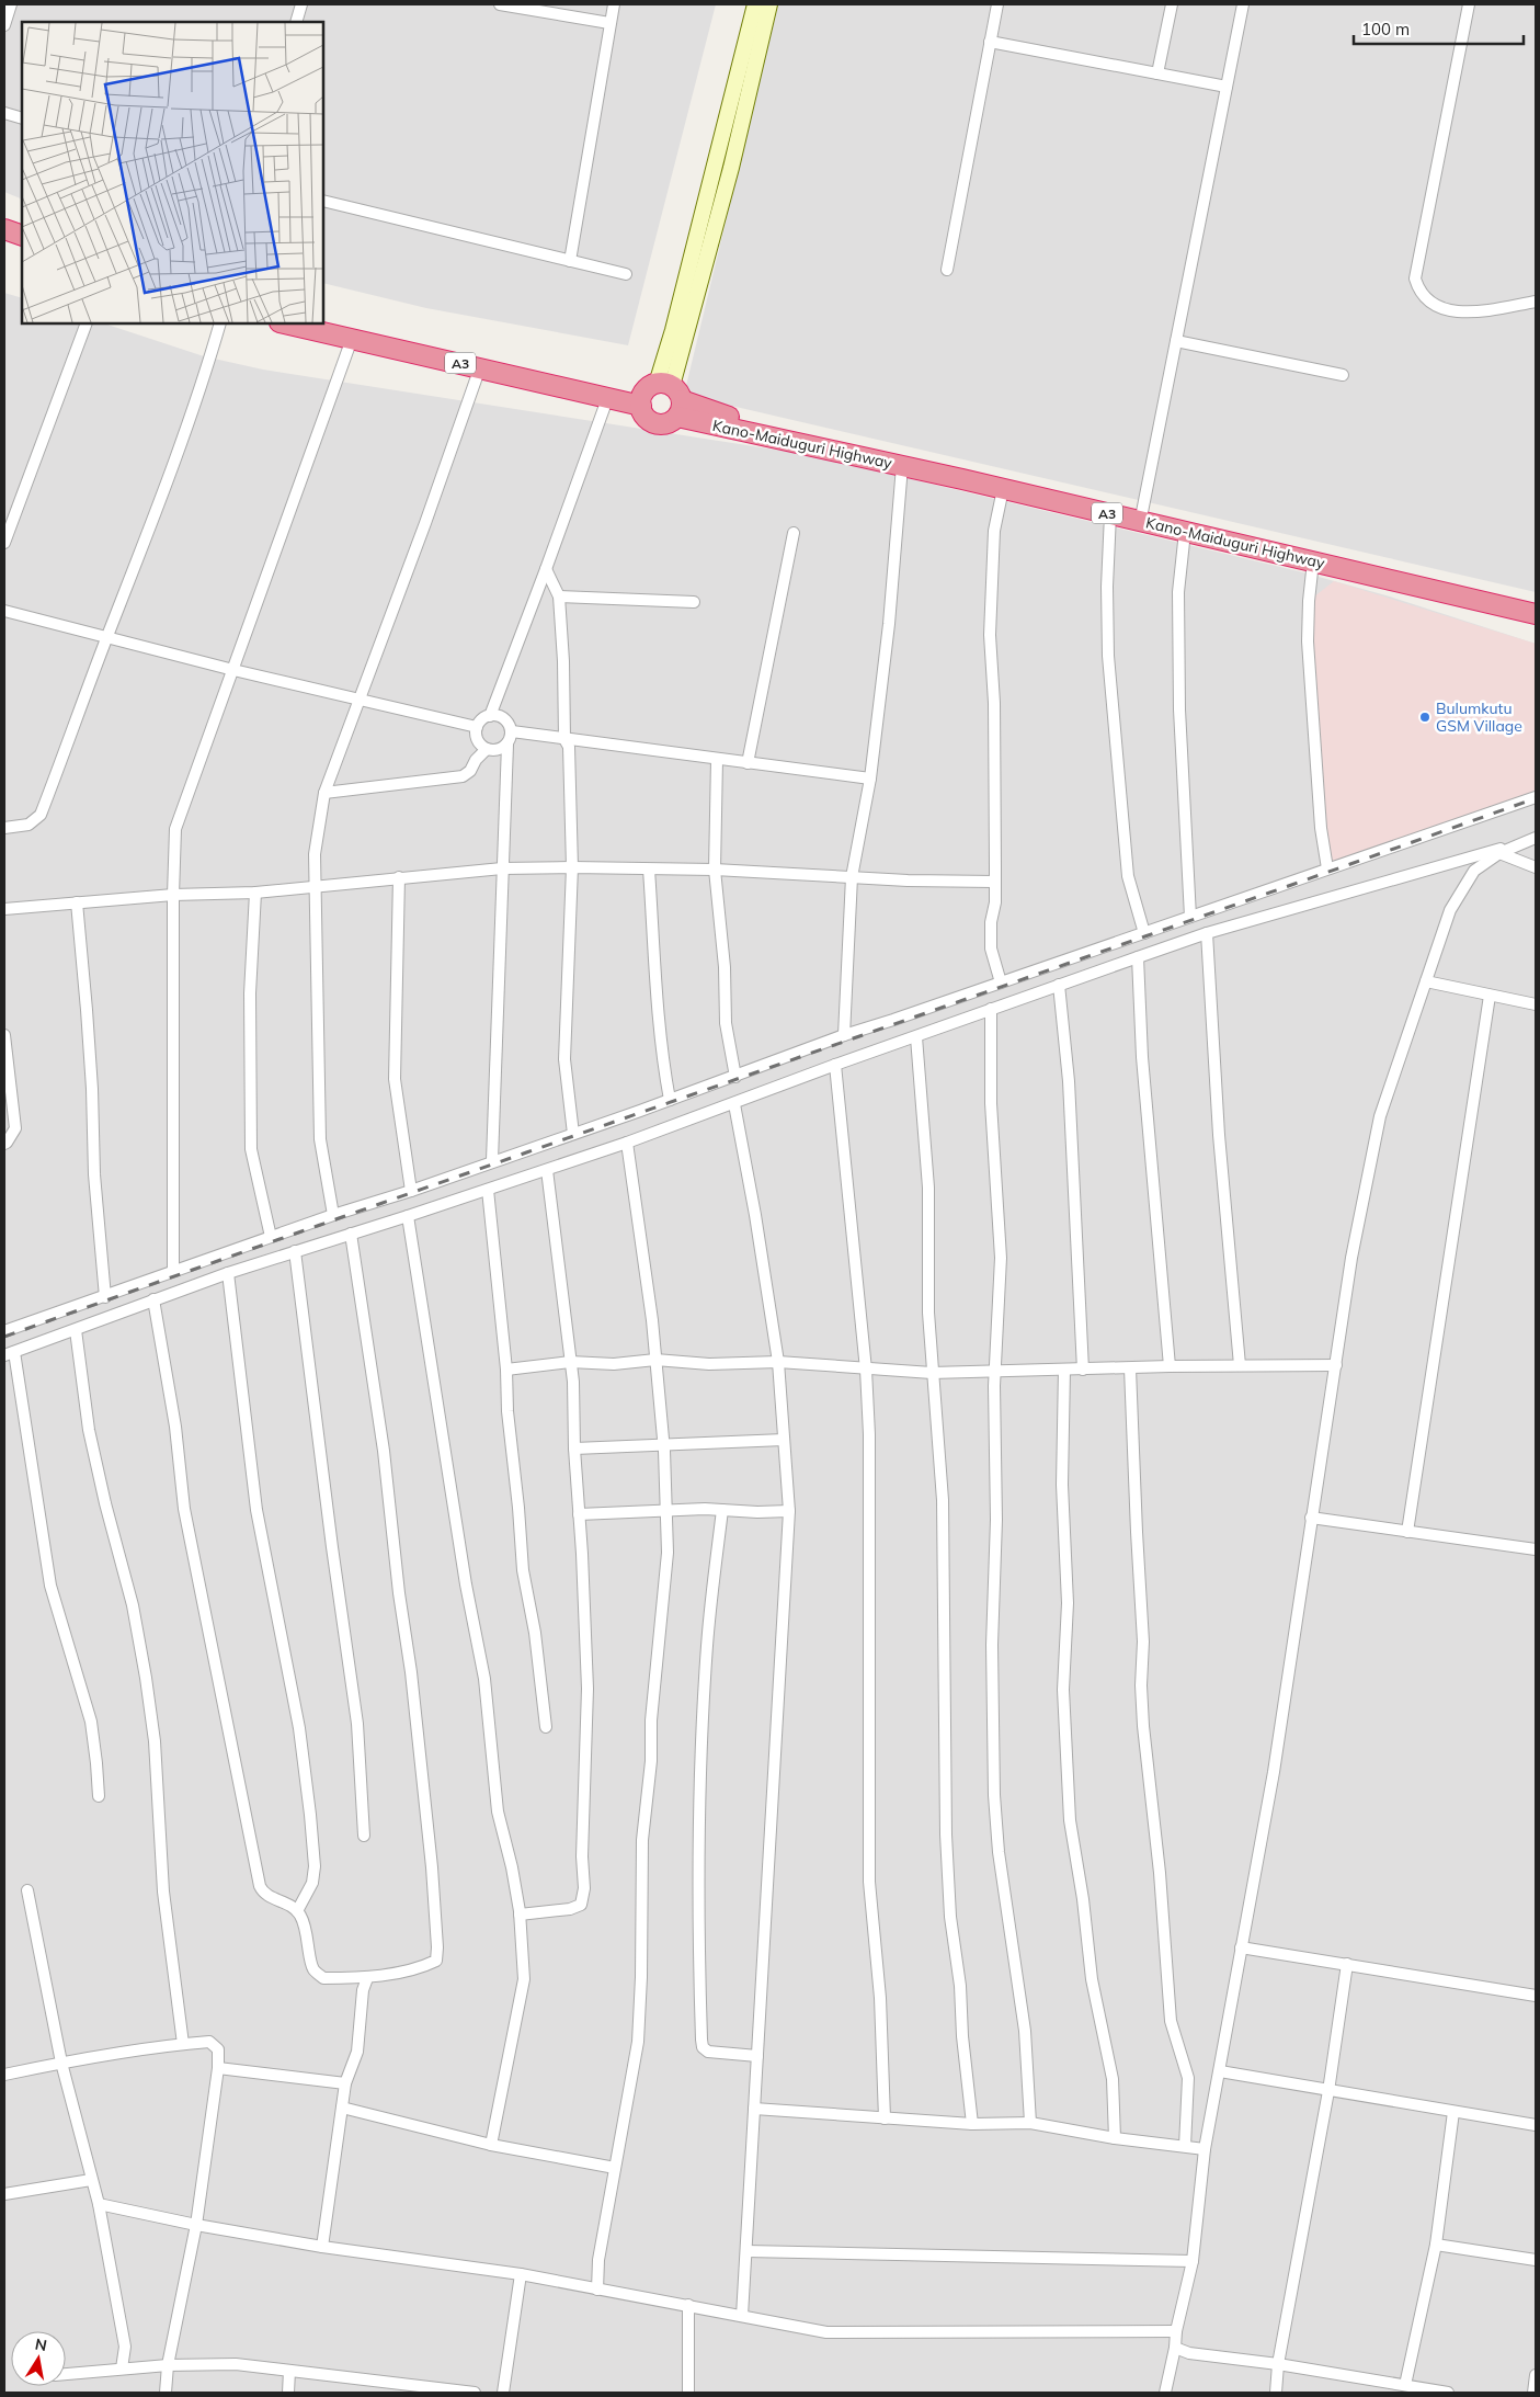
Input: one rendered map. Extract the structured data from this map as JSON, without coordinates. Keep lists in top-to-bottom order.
{
  "streets": {
    "highway": ["A3", "Kano-Maiduguri Highway"]
  },
  "places": ["Bulumkutu GSM Village"],
  "scale_bar": "100 m",
  "north": "top"
}
